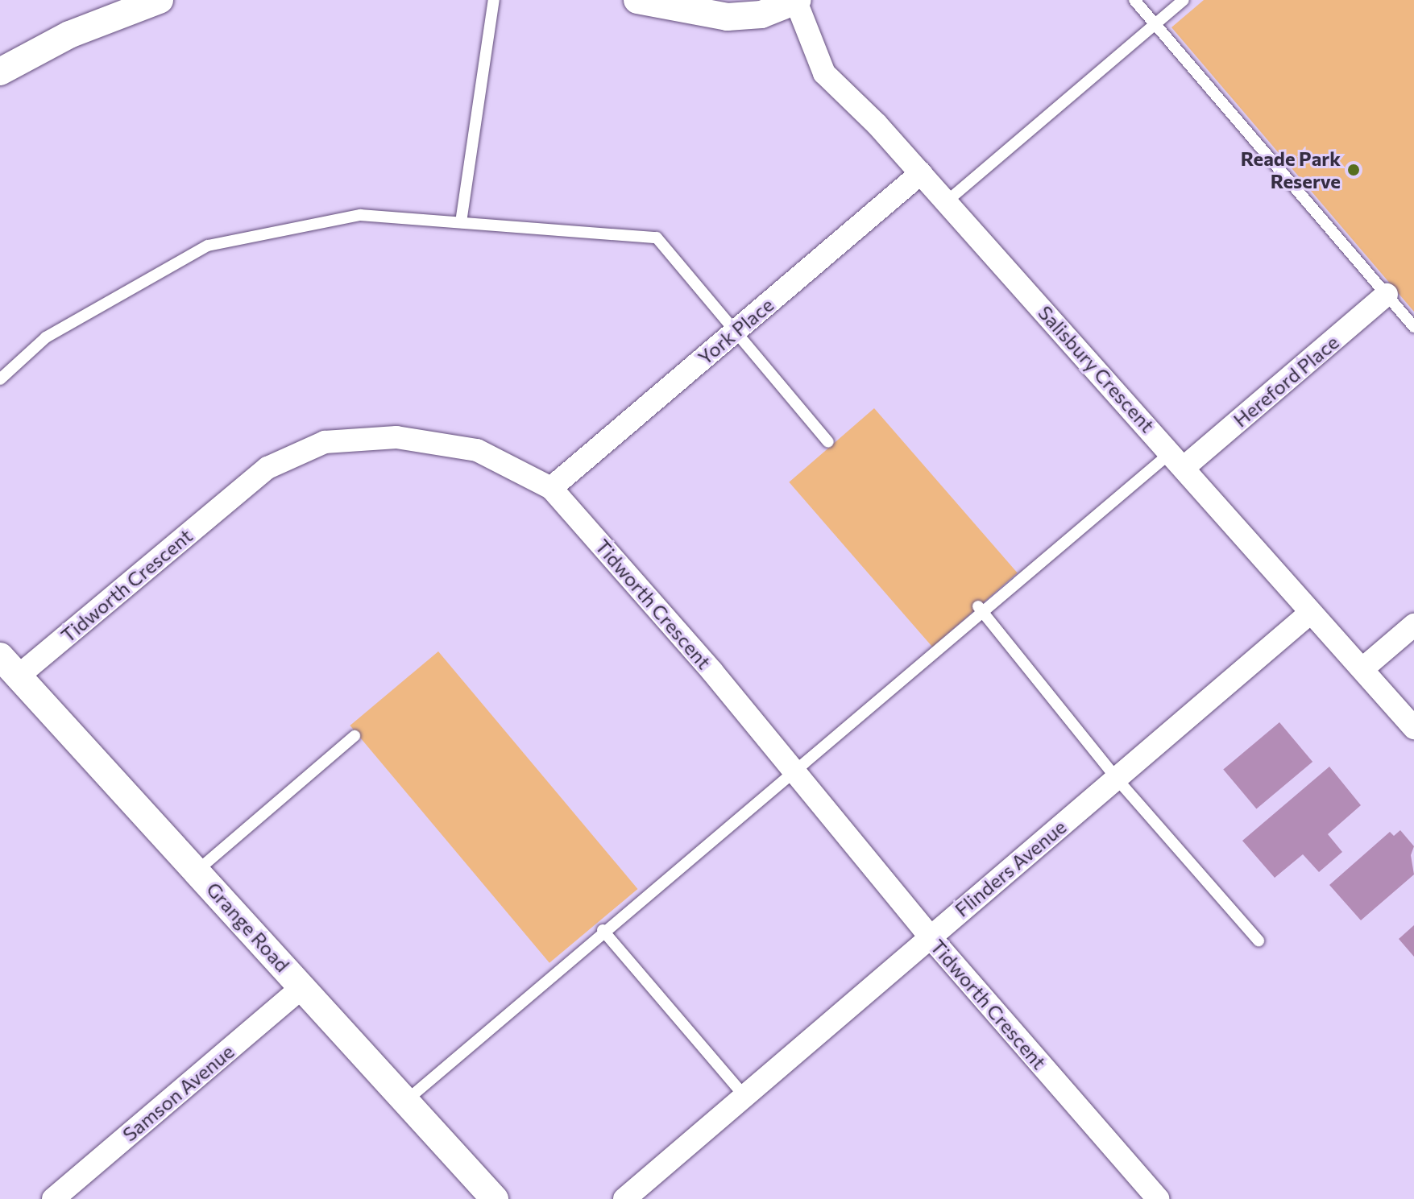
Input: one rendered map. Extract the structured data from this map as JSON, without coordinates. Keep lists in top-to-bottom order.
{
  "streets": {
    "street": [
      "York Place",
      "Salisbury Crescent",
      "Hereford Place",
      "Tidworth Crescent",
      "Flinders Avenue",
      "Grange Road",
      "Samson Avenue"
    ]
  },
  "crossings": [
    ["York Place", "Salisbury Crescent"],
    ["York Place", "Tidworth Crescent"],
    ["Salisbury Crescent", "Hereford Place"],
    ["Salisbury Crescent", "Flinders Avenue"],
    ["Tidworth Crescent", "Flinders Avenue"],
    ["Tidworth Crescent", "Grange Road"],
    ["Grange Road", "Samson Avenue"]
  ],
  "places": ["Reade Park Reserve"]
}
